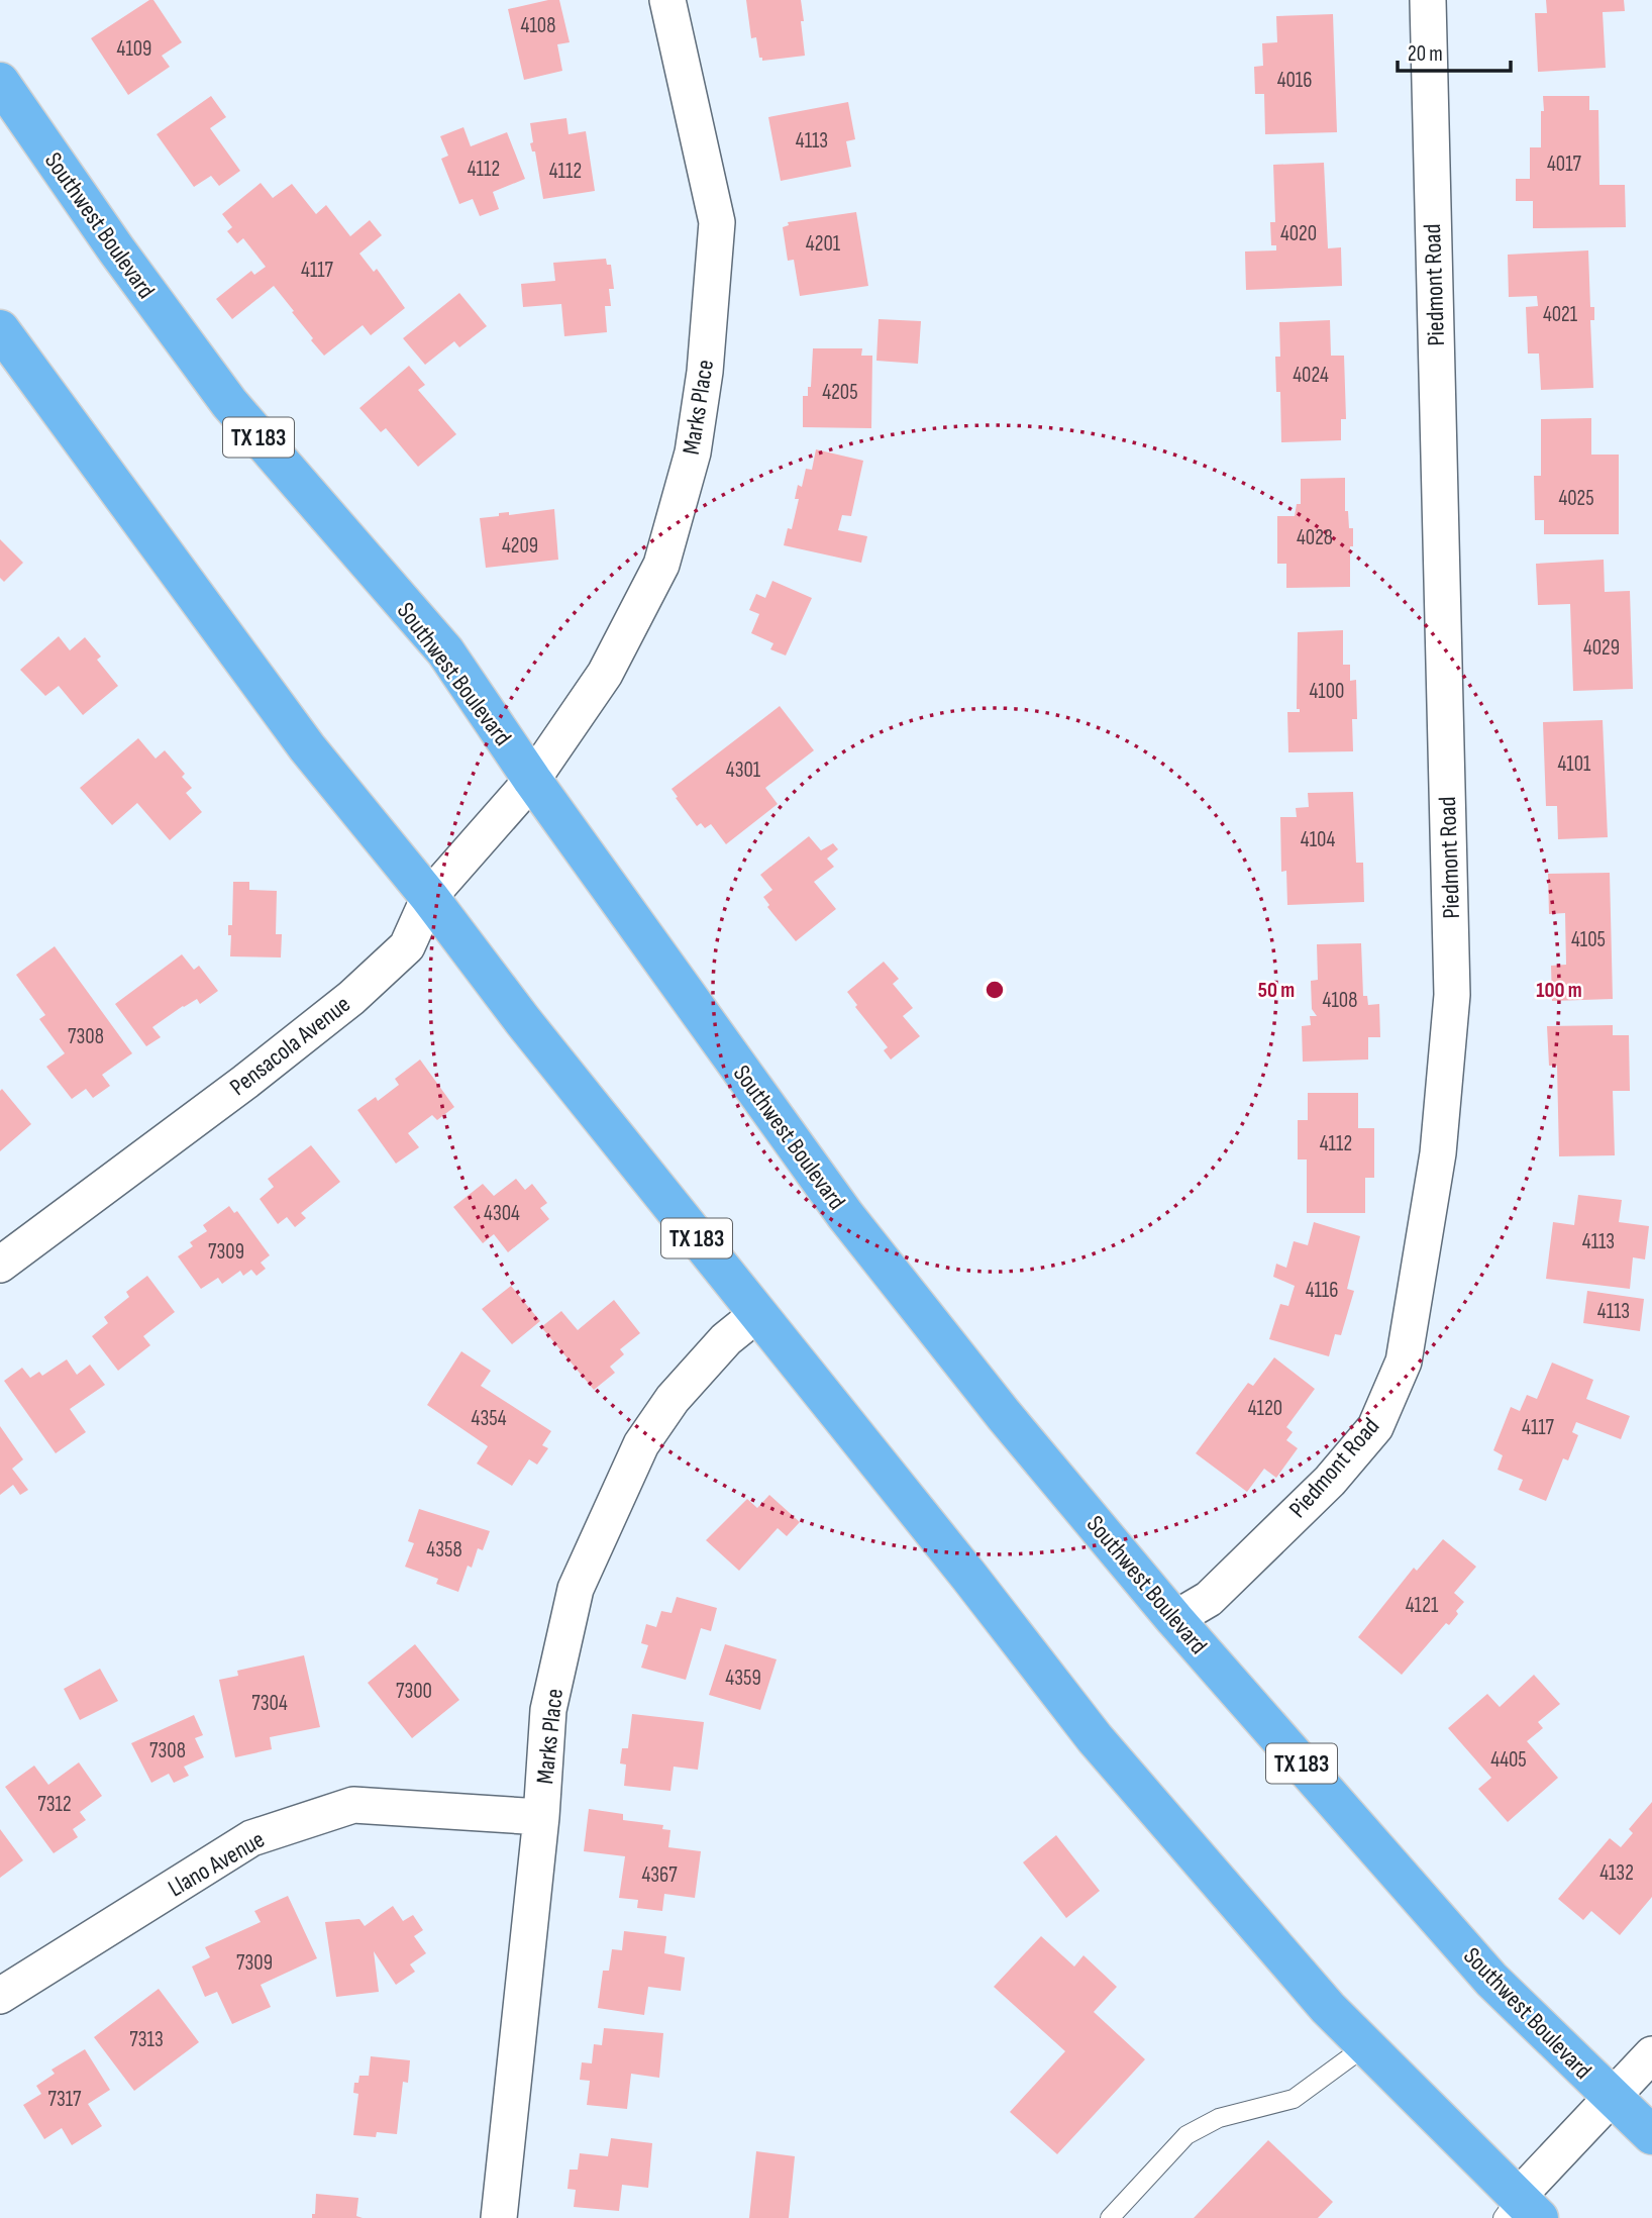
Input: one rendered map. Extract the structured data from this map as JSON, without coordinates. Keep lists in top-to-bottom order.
{
  "streets": {
    "main road": ["Southwest Boulevard", "TX 183"],
    "street": [
      "Piedmont Road",
      "Marks Place",
      "Pensacola Avenue",
      "Llano Avenue"
    ]
  },
  "crossings": [
    ["Southwest Boulevard", "Piedmont Road"],
    ["Southwest Boulevard", "Marks Place"],
    ["Southwest Boulevard", "Pensacola Avenue"],
    ["Marks Place", "TX 183"],
    ["Marks Place", "Pensacola Avenue"],
    ["Marks Place", "Llano Avenue"],
    ["TX 183", "Pensacola Avenue"]
  ],
  "house_numbers": [
    "4108",
    "4109",
    "4016",
    "4113",
    "4017",
    "4112",
    "4112",
    "4020",
    "4201",
    "4117",
    "4021",
    "4024",
    "4205",
    "4025",
    "4028",
    "4209",
    "4029",
    "4100",
    "4101",
    "4301",
    "4104",
    "4105",
    "4108",
    "7308",
    "4112",
    "4304",
    "4113",
    "7309",
    "4116",
    "4113",
    "4120",
    "4354",
    "4117",
    "4358",
    "4121",
    "4359",
    "7300",
    "7304",
    "7308",
    "4405",
    "7312",
    "4132",
    "4367",
    "7309",
    "7313",
    "7317"
  ],
  "scale_bar": "20 m",
  "rings": ["50 m", "100 m"]
}
